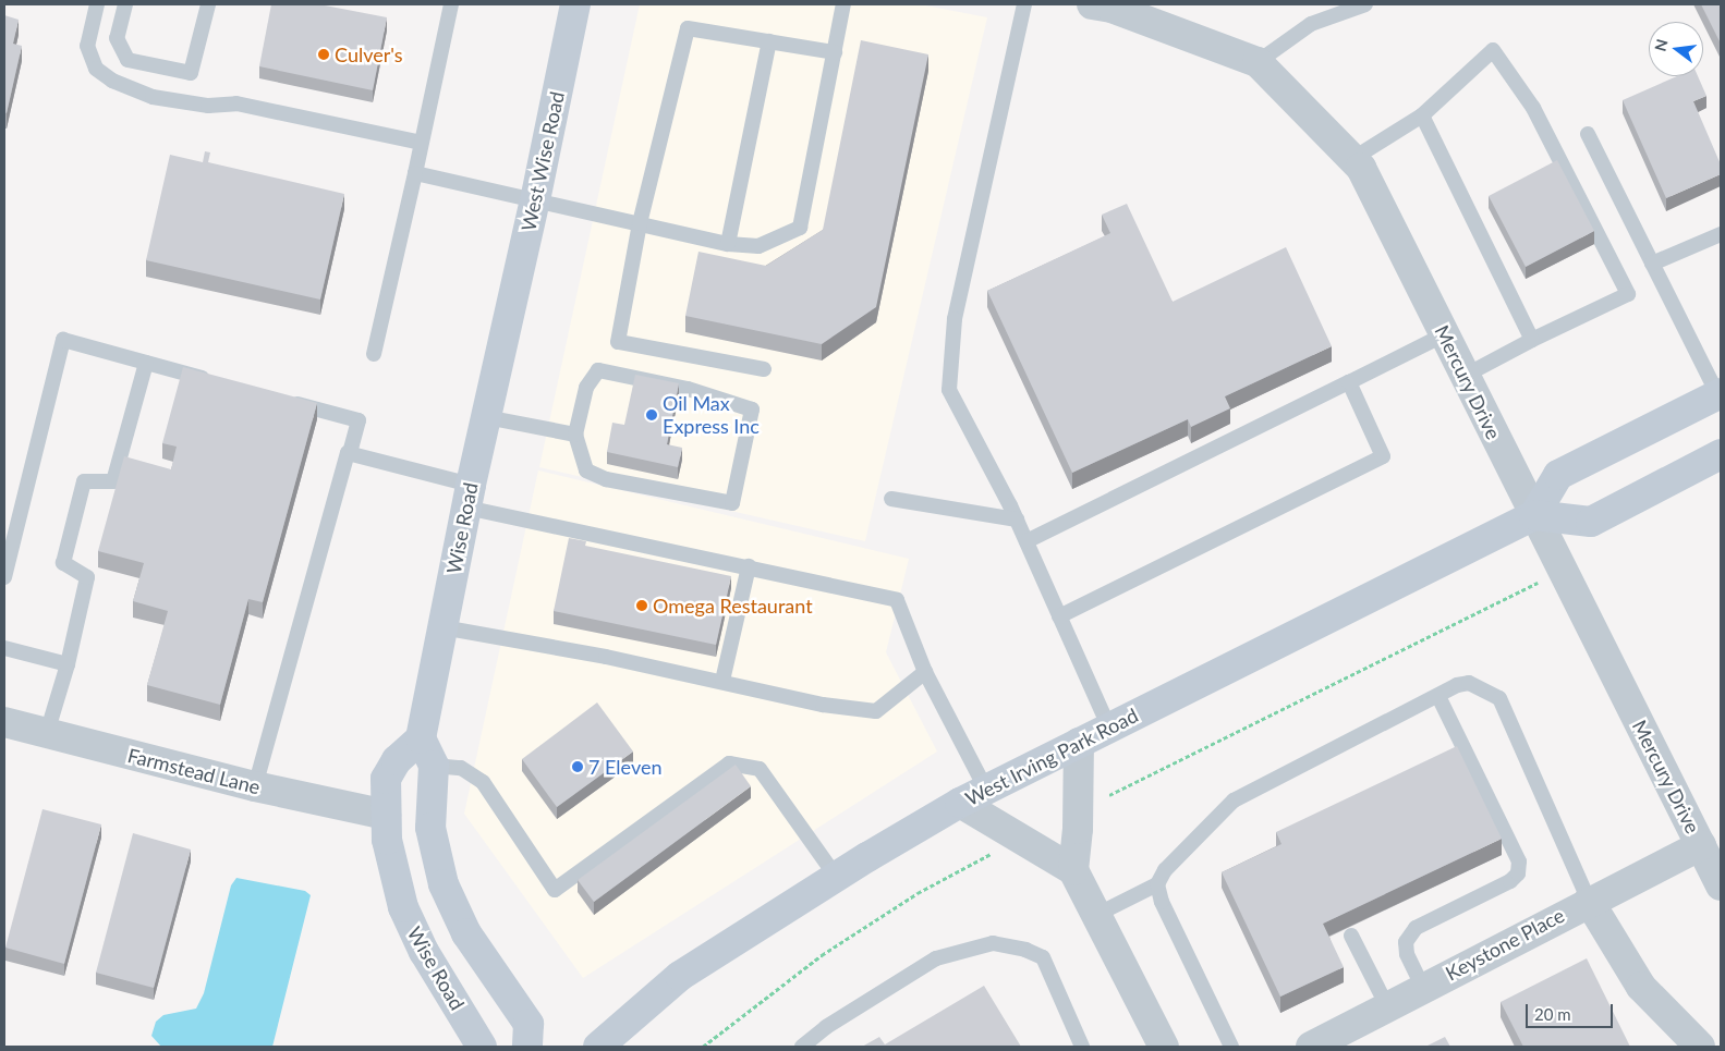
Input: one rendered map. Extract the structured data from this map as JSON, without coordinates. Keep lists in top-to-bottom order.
{
  "streets": {
    "main road": ["West Wise Road", "Wise Road", "West Irving Park Road"],
    "street": ["Mercury Drive", "Farmstead Lane", "Keystone Place"]
  },
  "crossings": [
    ["West Wise Road", "Wise Road"],
    ["Mercury Drive", "West Irving Park Road"],
    ["Mercury Drive", "Keystone Place"],
    ["Wise Road", "Farmstead Lane"]
  ],
  "places": [
    "Culver's",
    "Oil Max Express Inc",
    "Omega Restaurant",
    "7 Eleven"
  ],
  "scale_bar": "20 m",
  "north": "left"
}
